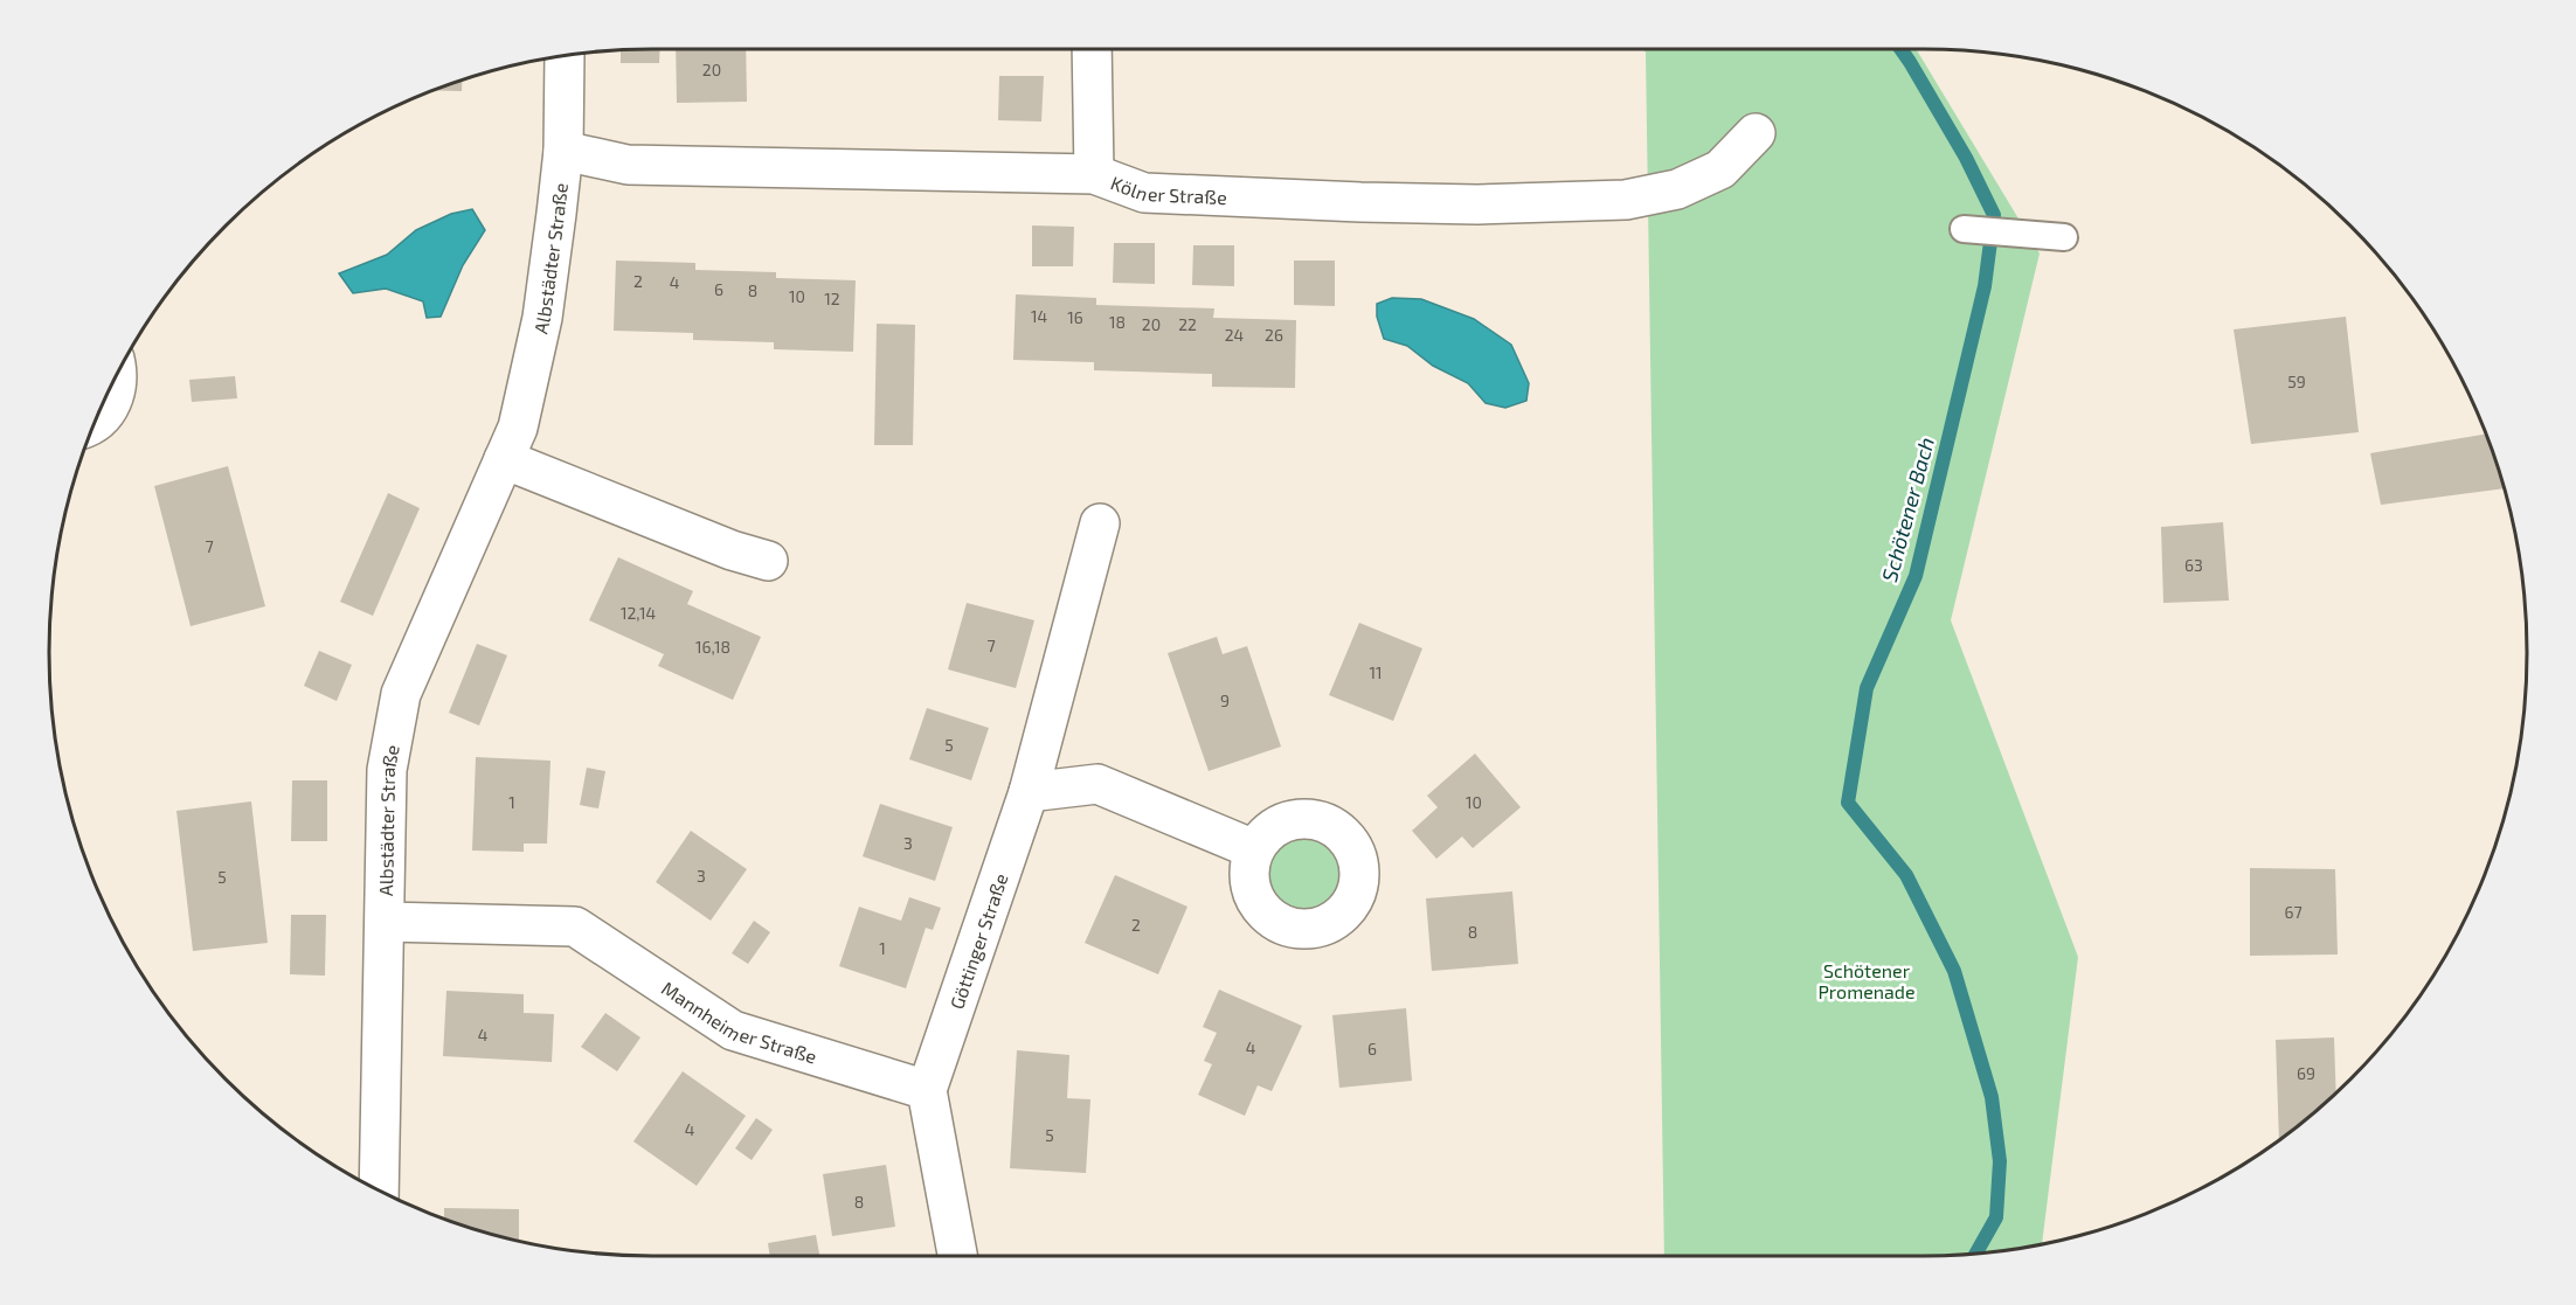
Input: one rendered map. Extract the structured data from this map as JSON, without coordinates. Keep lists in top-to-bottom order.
{
  "streets": {
    "street": [
      "Kölner Straße",
      "Albstädter Straße",
      "Göttinger Straße",
      "Mannheimer Straße"
    ]
  },
  "crossings": [
    ["Kölner Straße", "Albstädter Straße"],
    ["Albstädter Straße", "Mannheimer Straße"],
    ["Göttinger Straße", "Mannheimer Straße"]
  ],
  "water": ["Schötener Bach"],
  "parks": ["Schötener Promenade"],
  "house_numbers": [
    "20",
    "2",
    "4",
    "6",
    "8",
    "10",
    "12",
    "14",
    "16",
    "18",
    "20",
    "22",
    "24",
    "26",
    "59",
    "7",
    "63",
    "12,14",
    "7",
    "16,18",
    "11",
    "9",
    "5",
    "1",
    "10",
    "3",
    "3",
    "5",
    "67",
    "2",
    "8",
    "1",
    "4",
    "4",
    "6",
    "69",
    "4",
    "5",
    "8"
  ]
}
